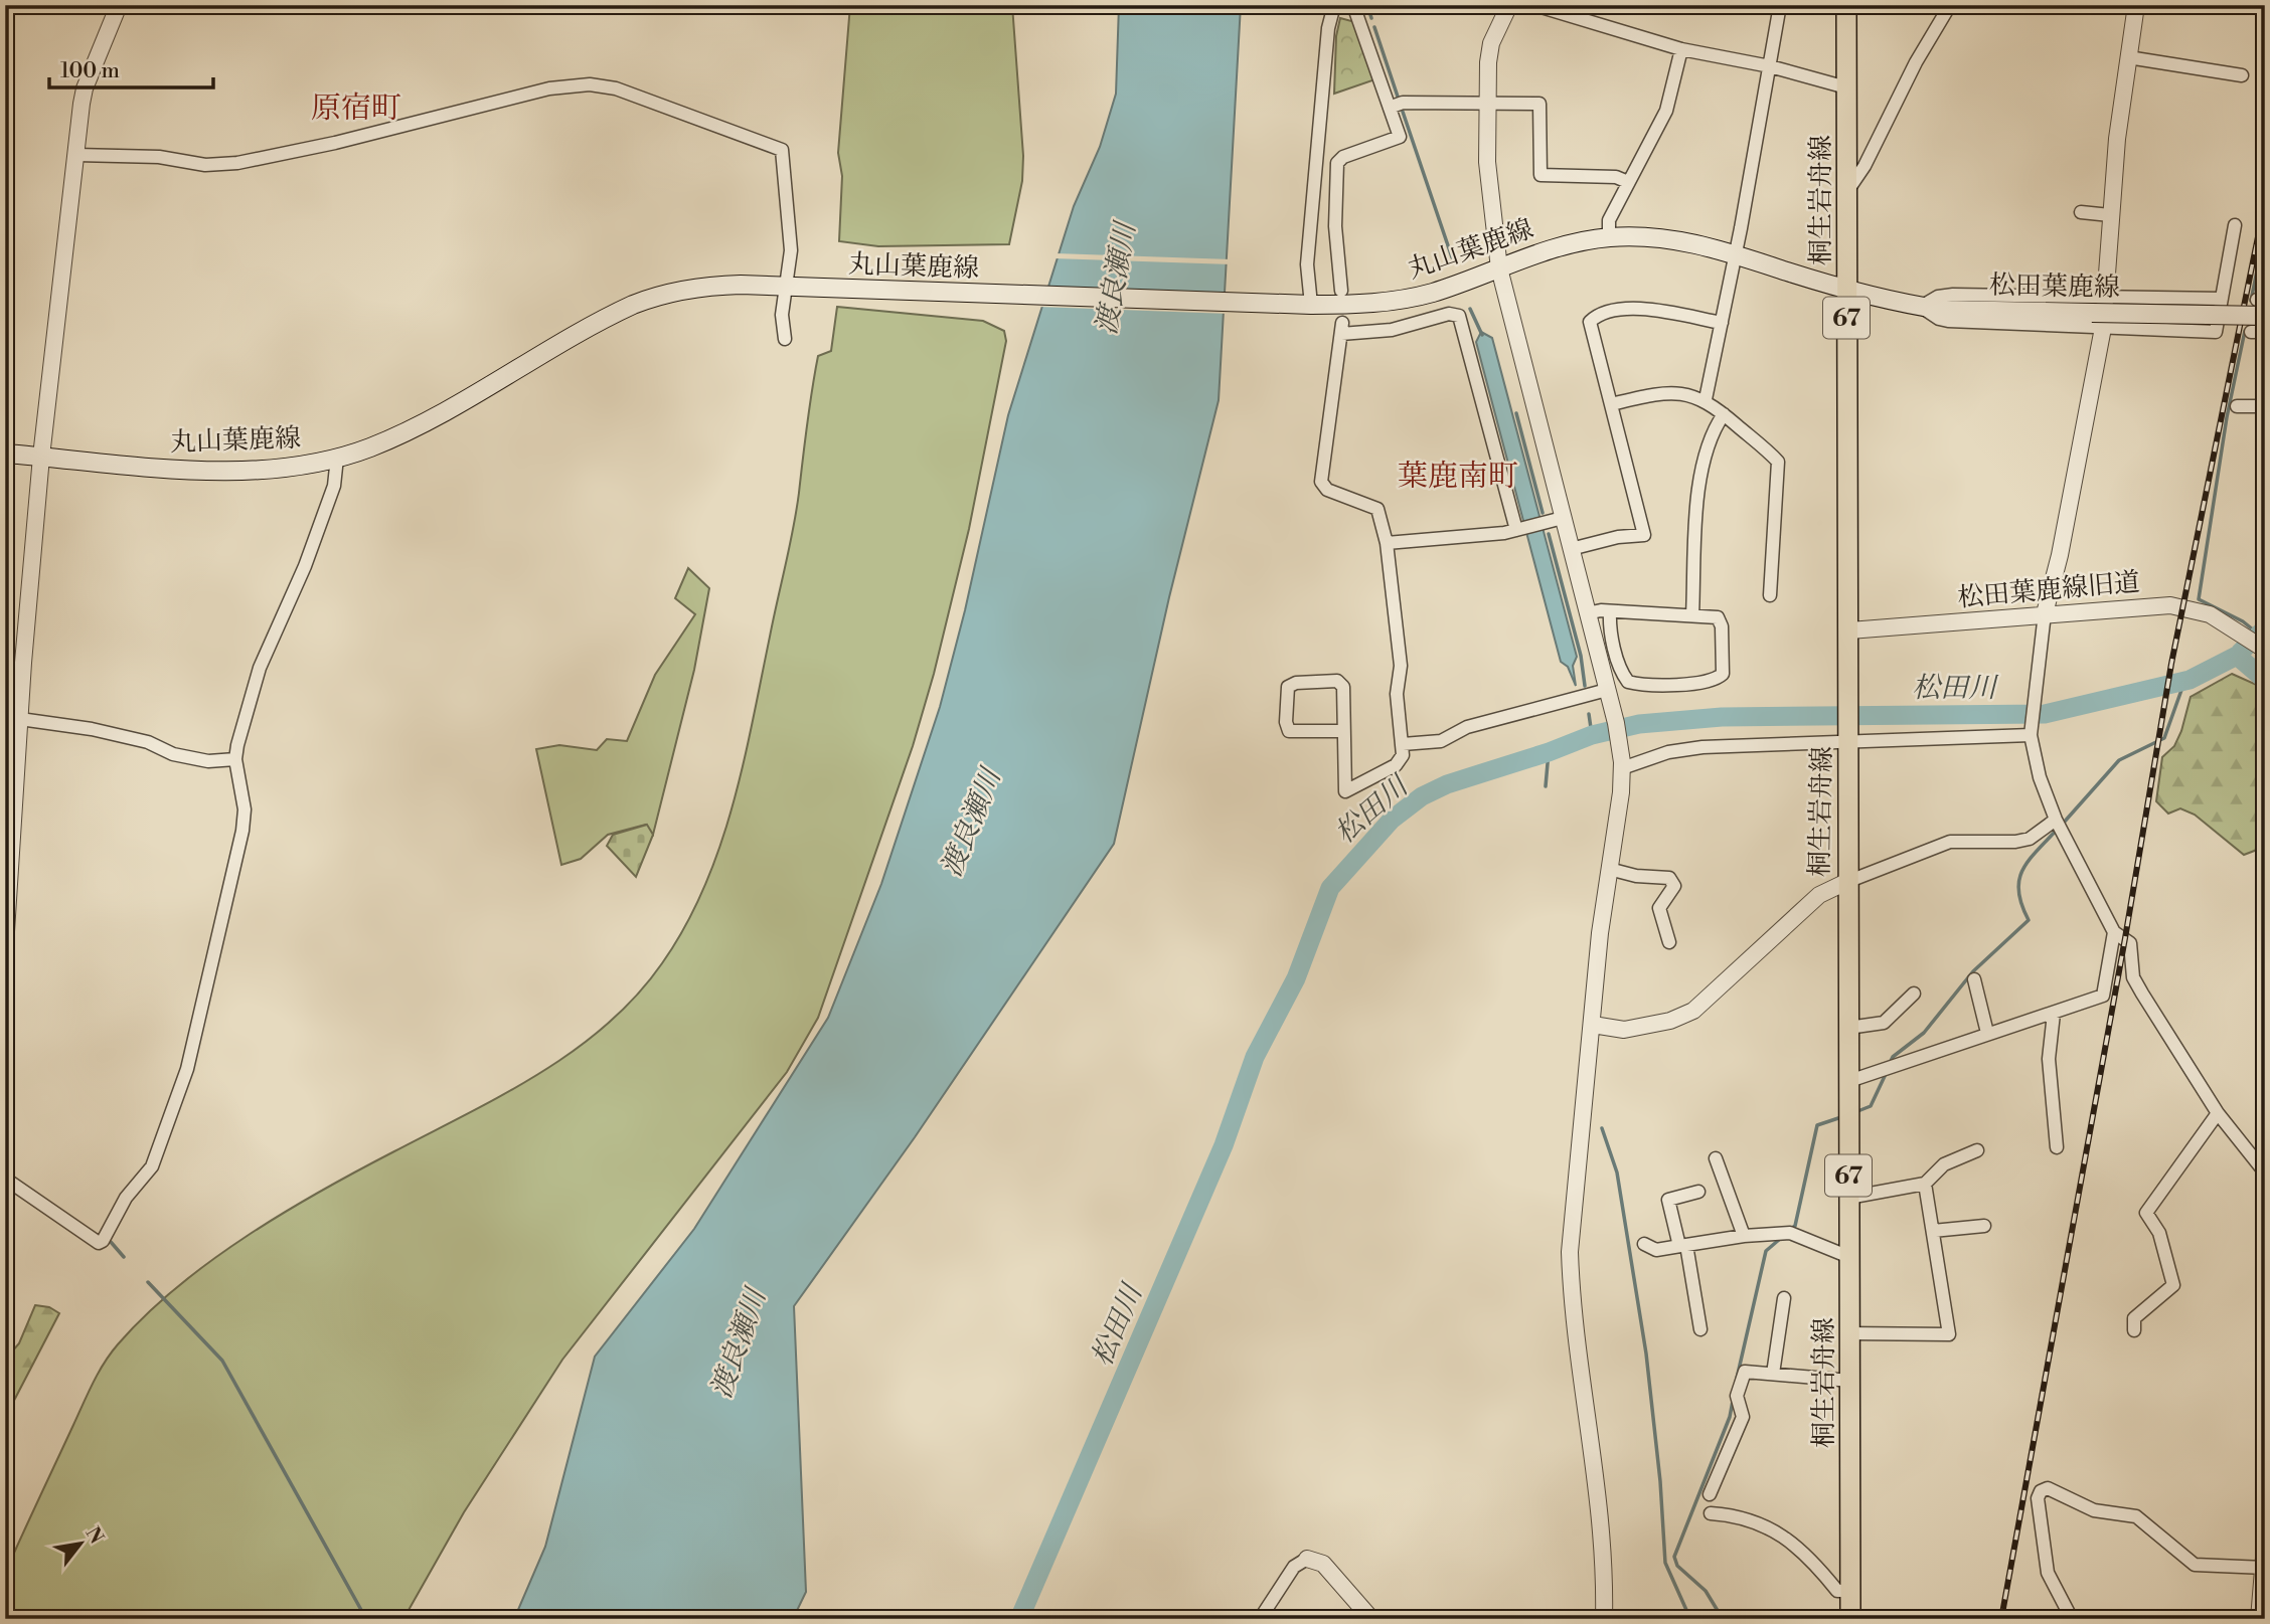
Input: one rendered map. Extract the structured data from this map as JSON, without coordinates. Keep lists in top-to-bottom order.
{
  "streets": {
    "main road": [
      "桐生岩舟線",
      "丸山葉鹿線",
      "松田葉鹿線",
      "67"
    ],
    "street": ["松田葉鹿線旧道"]
  },
  "crossings": [
    ["桐生岩舟線", "丸山葉鹿線"],
    ["桐生岩舟線", "松田葉鹿線"],
    ["桐生岩舟線", "松田葉鹿線旧道"],
    ["丸山葉鹿線", "松田葉鹿線"]
  ],
  "districts": ["原宿町", "葉鹿南町"],
  "water": ["渡良瀬川", "松田川"],
  "scale_bar": "100 m",
  "north": "top right"
}
